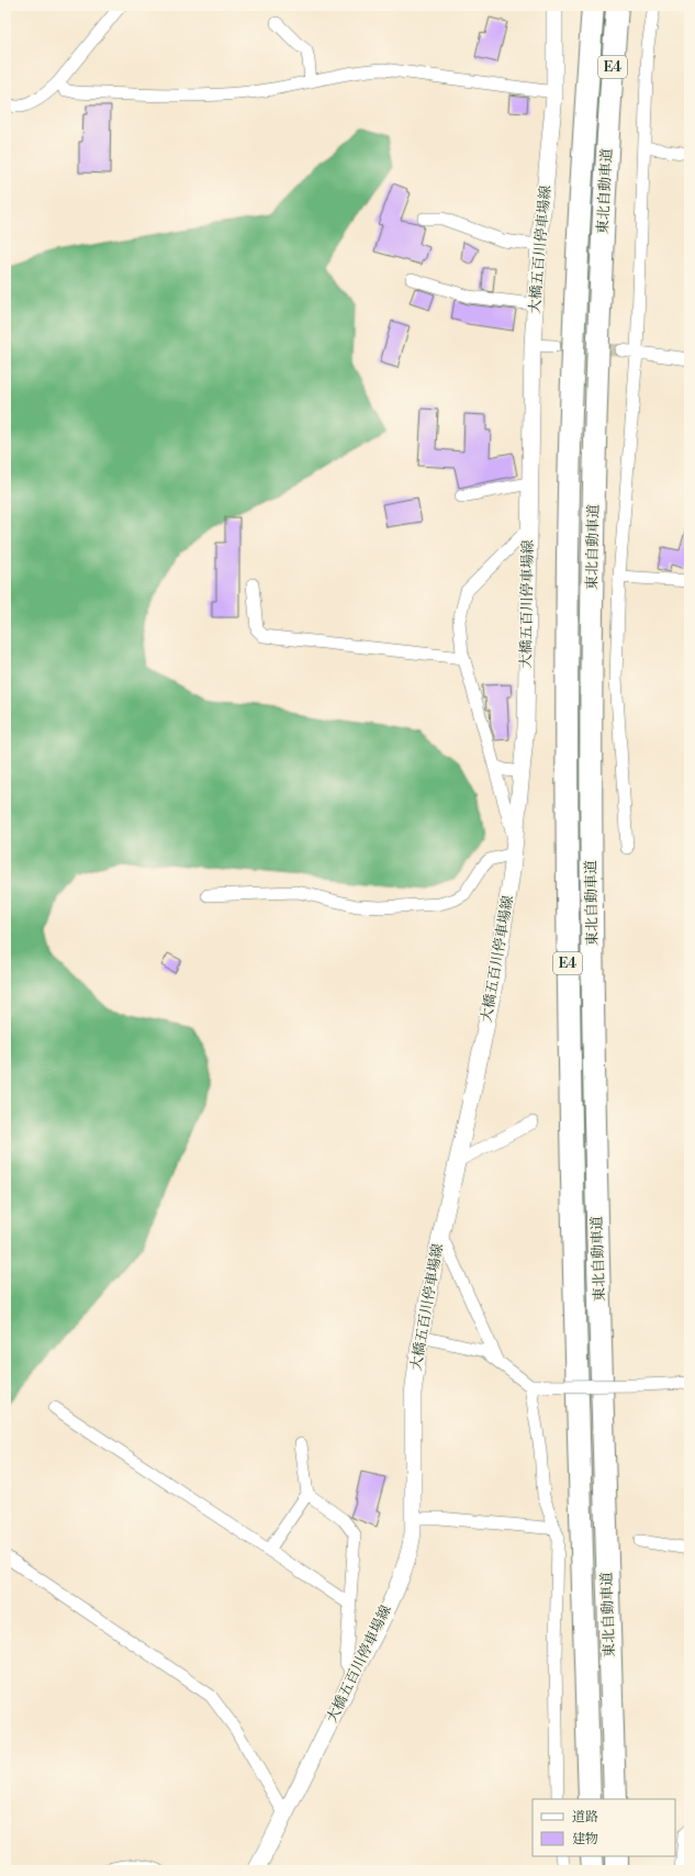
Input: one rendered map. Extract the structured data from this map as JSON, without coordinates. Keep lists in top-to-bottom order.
{
  "streets": {
    "highway": ["E4", "東北自動車道"],
    "main road": ["大橋五百川停車場線"]
  },
  "legend": ["道路", "建物"]
}
